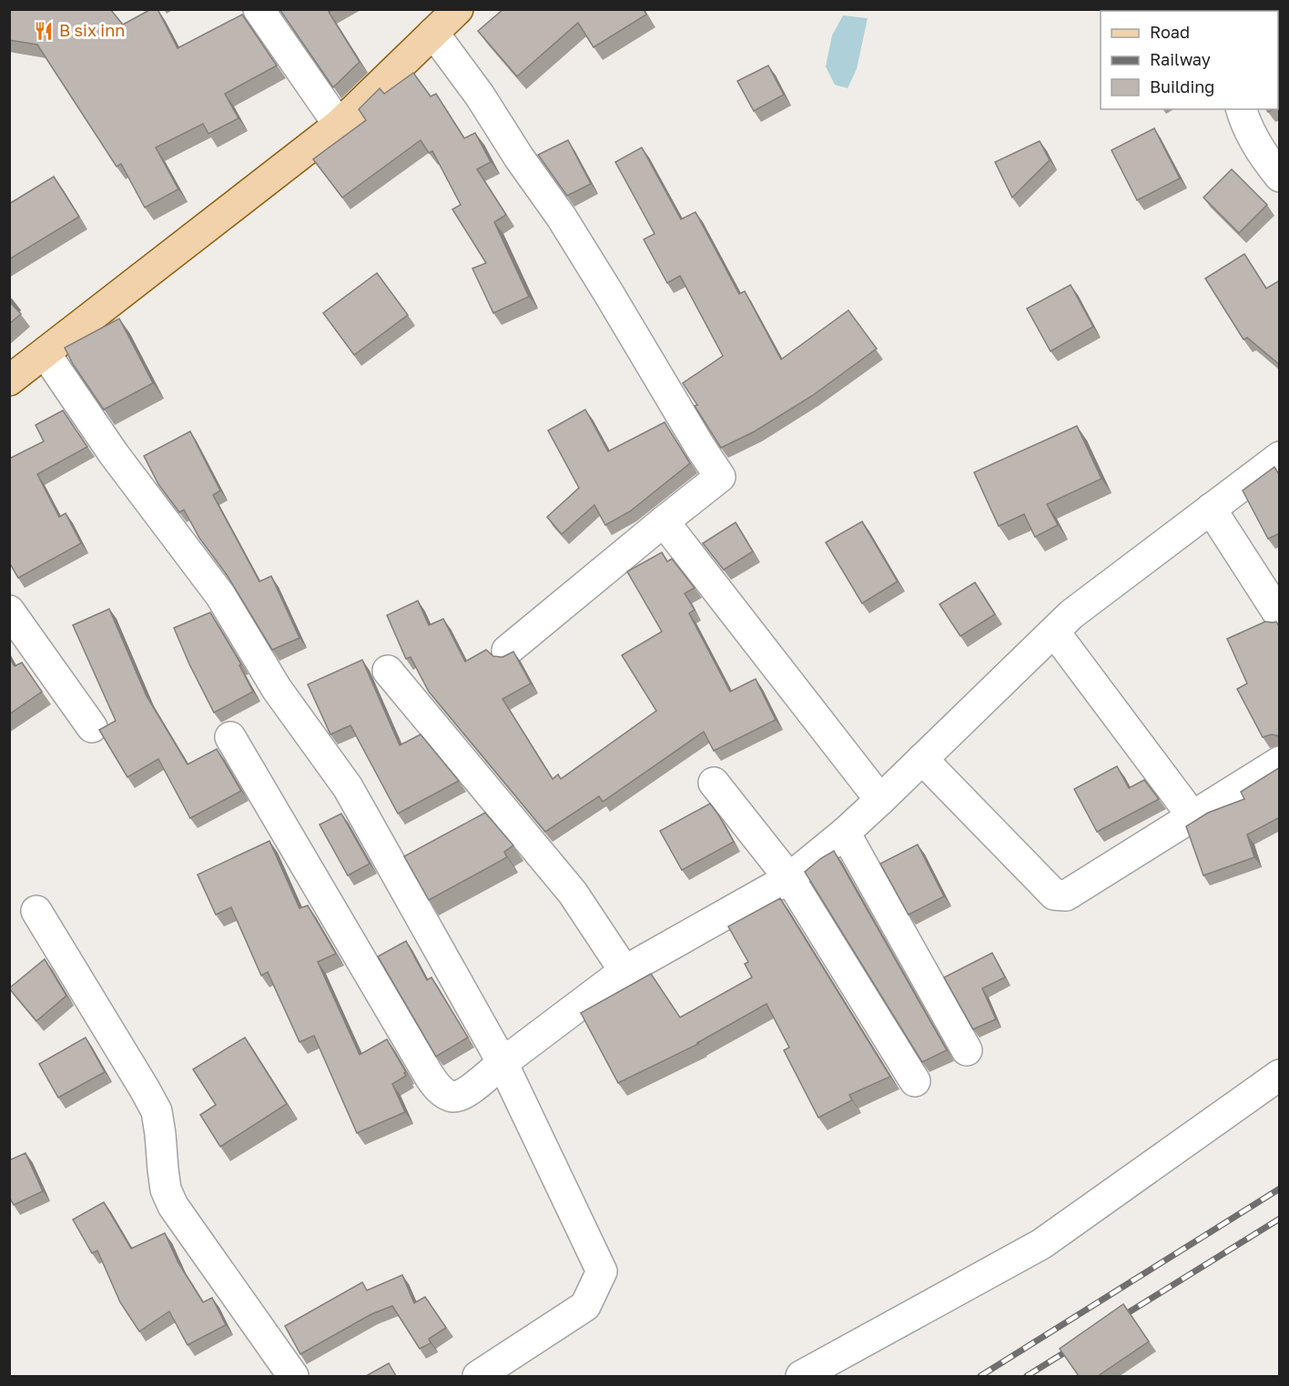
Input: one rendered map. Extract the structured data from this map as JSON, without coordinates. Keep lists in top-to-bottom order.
{
  "places": {
    "restaurant": ["B six inn"]
  },
  "legend": ["Road", "Railway", "Building"]
}
